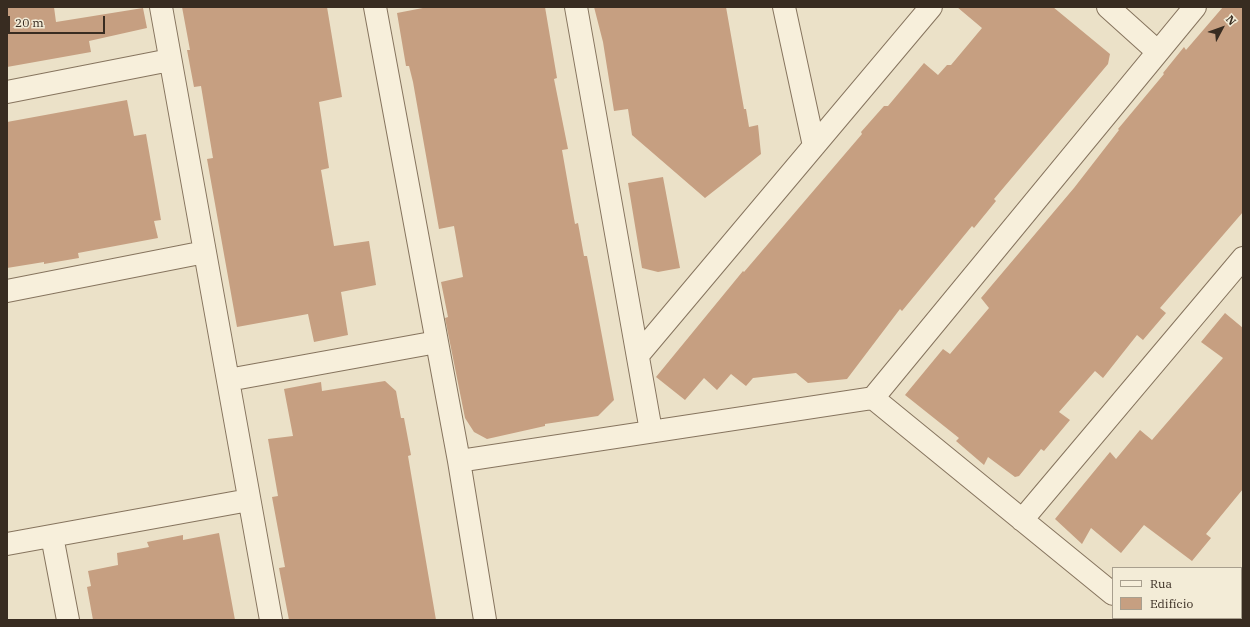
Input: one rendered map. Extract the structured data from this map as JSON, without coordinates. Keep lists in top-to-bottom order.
{
  "legend": ["Rua", "Edifício"],
  "scale_bar": "20 m",
  "north": "top right"
}
